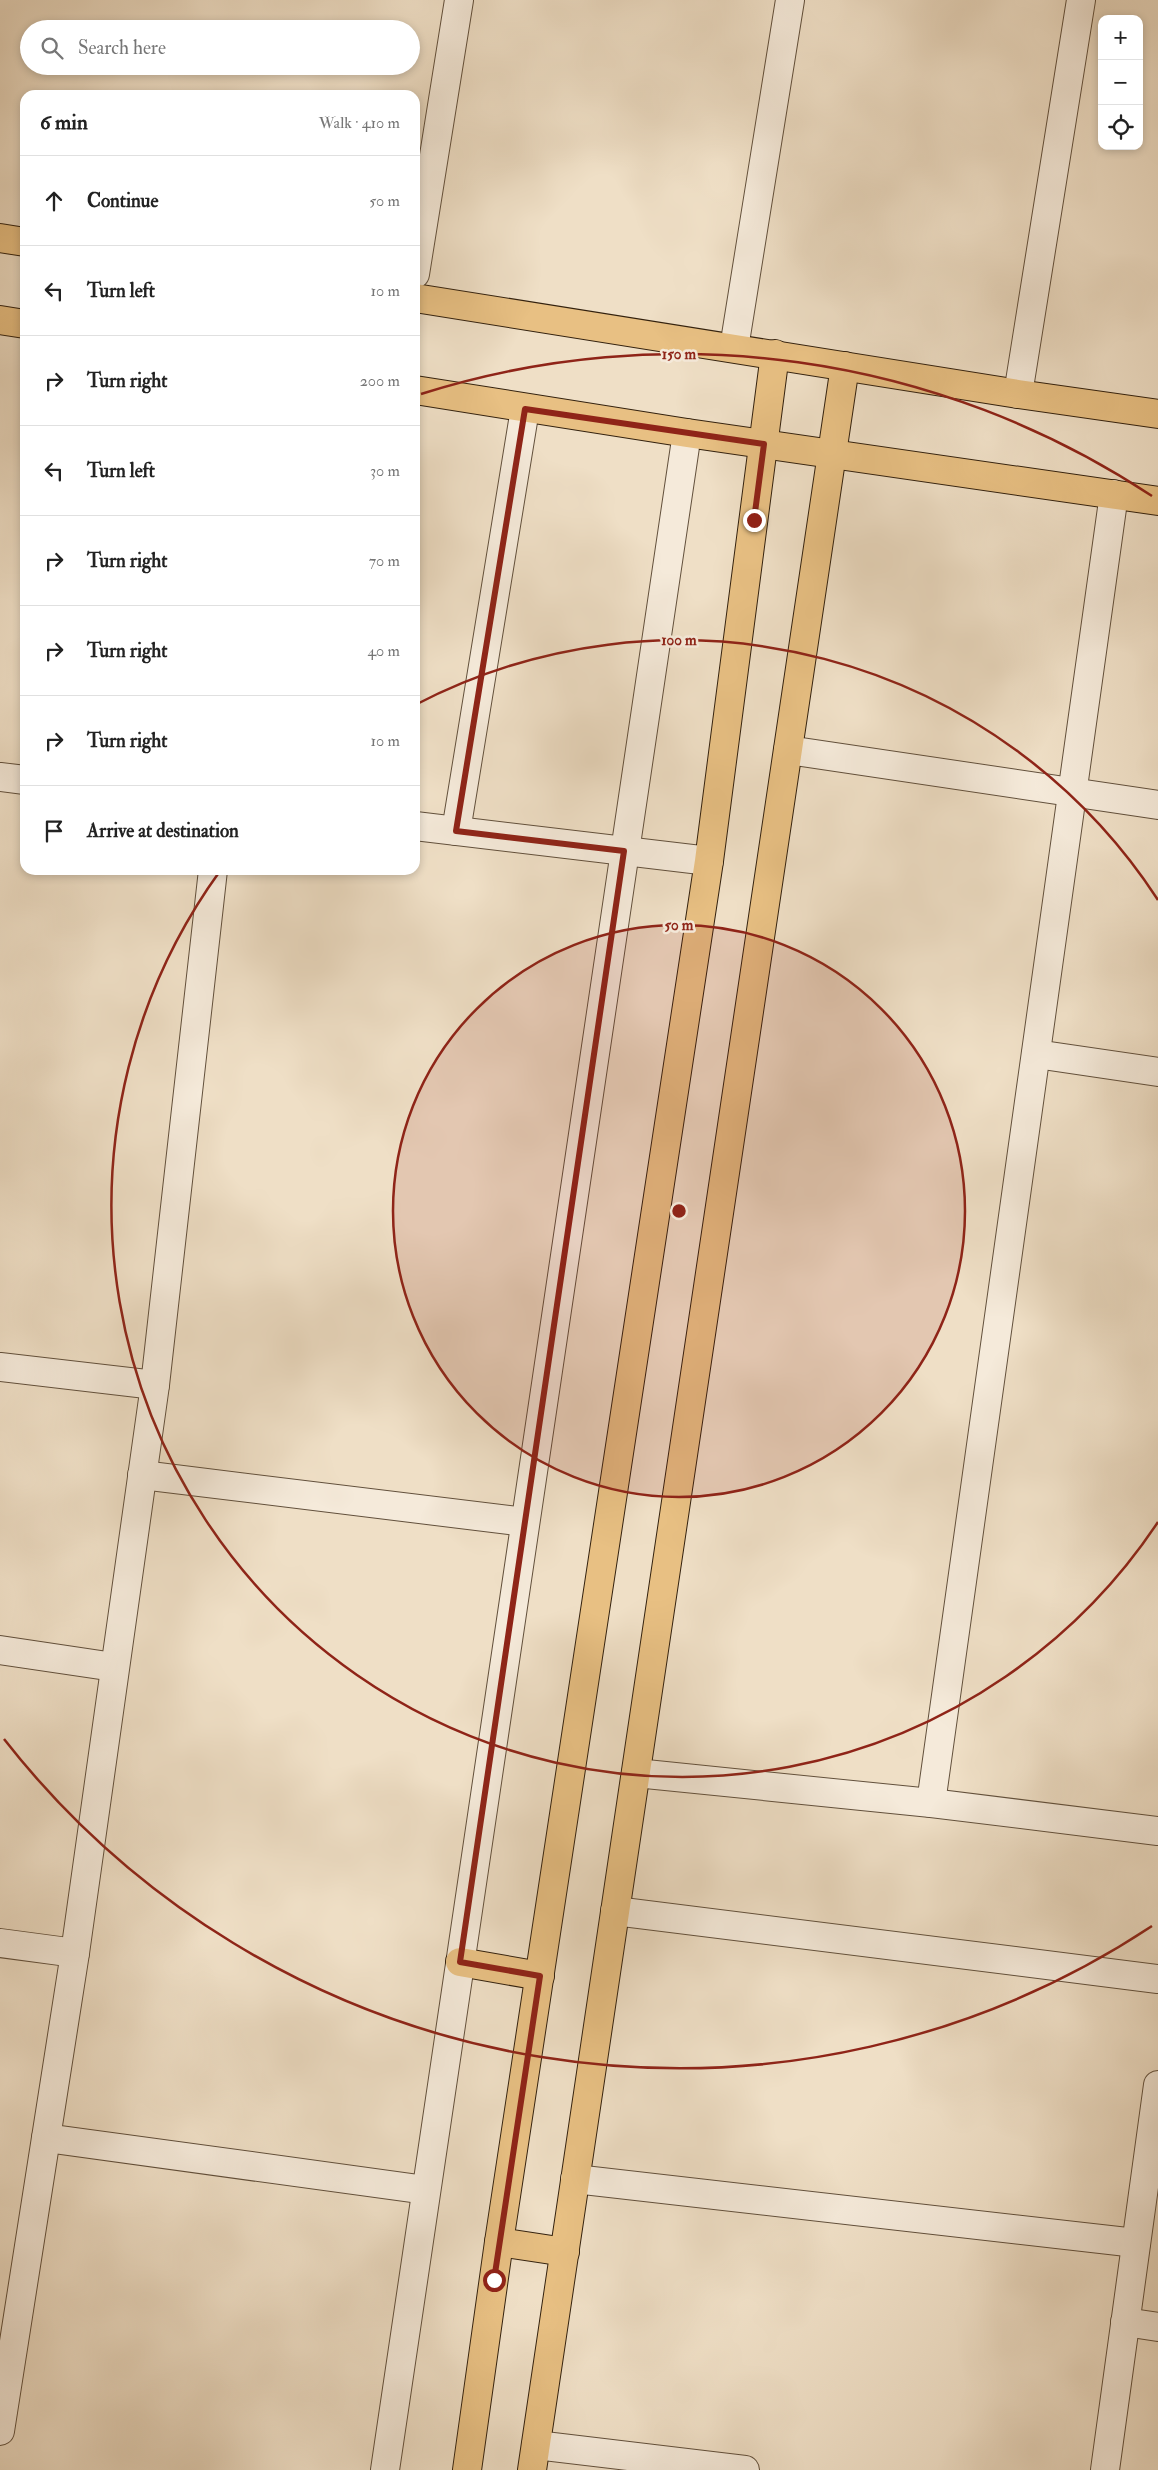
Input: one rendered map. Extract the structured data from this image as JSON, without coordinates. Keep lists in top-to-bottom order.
{
  "page": {
    "map_buttons": ["+", "−"],
    "search": "Search here",
    "heading": ["6 min", "Walk · 410 m"],
    "list": [
      ["Continue", "50 m"],
      ["Turn left", "10 m"],
      ["Turn right", "200 m"],
      ["Turn left", "30 m"],
      ["Turn right", "70 m"],
      ["Turn right", "40 m"],
      ["Turn right", "10 m"],
      "Arrive at destination"
    ]
  },
  "rings": ["150 m", "100 m", "50 m"]
}
